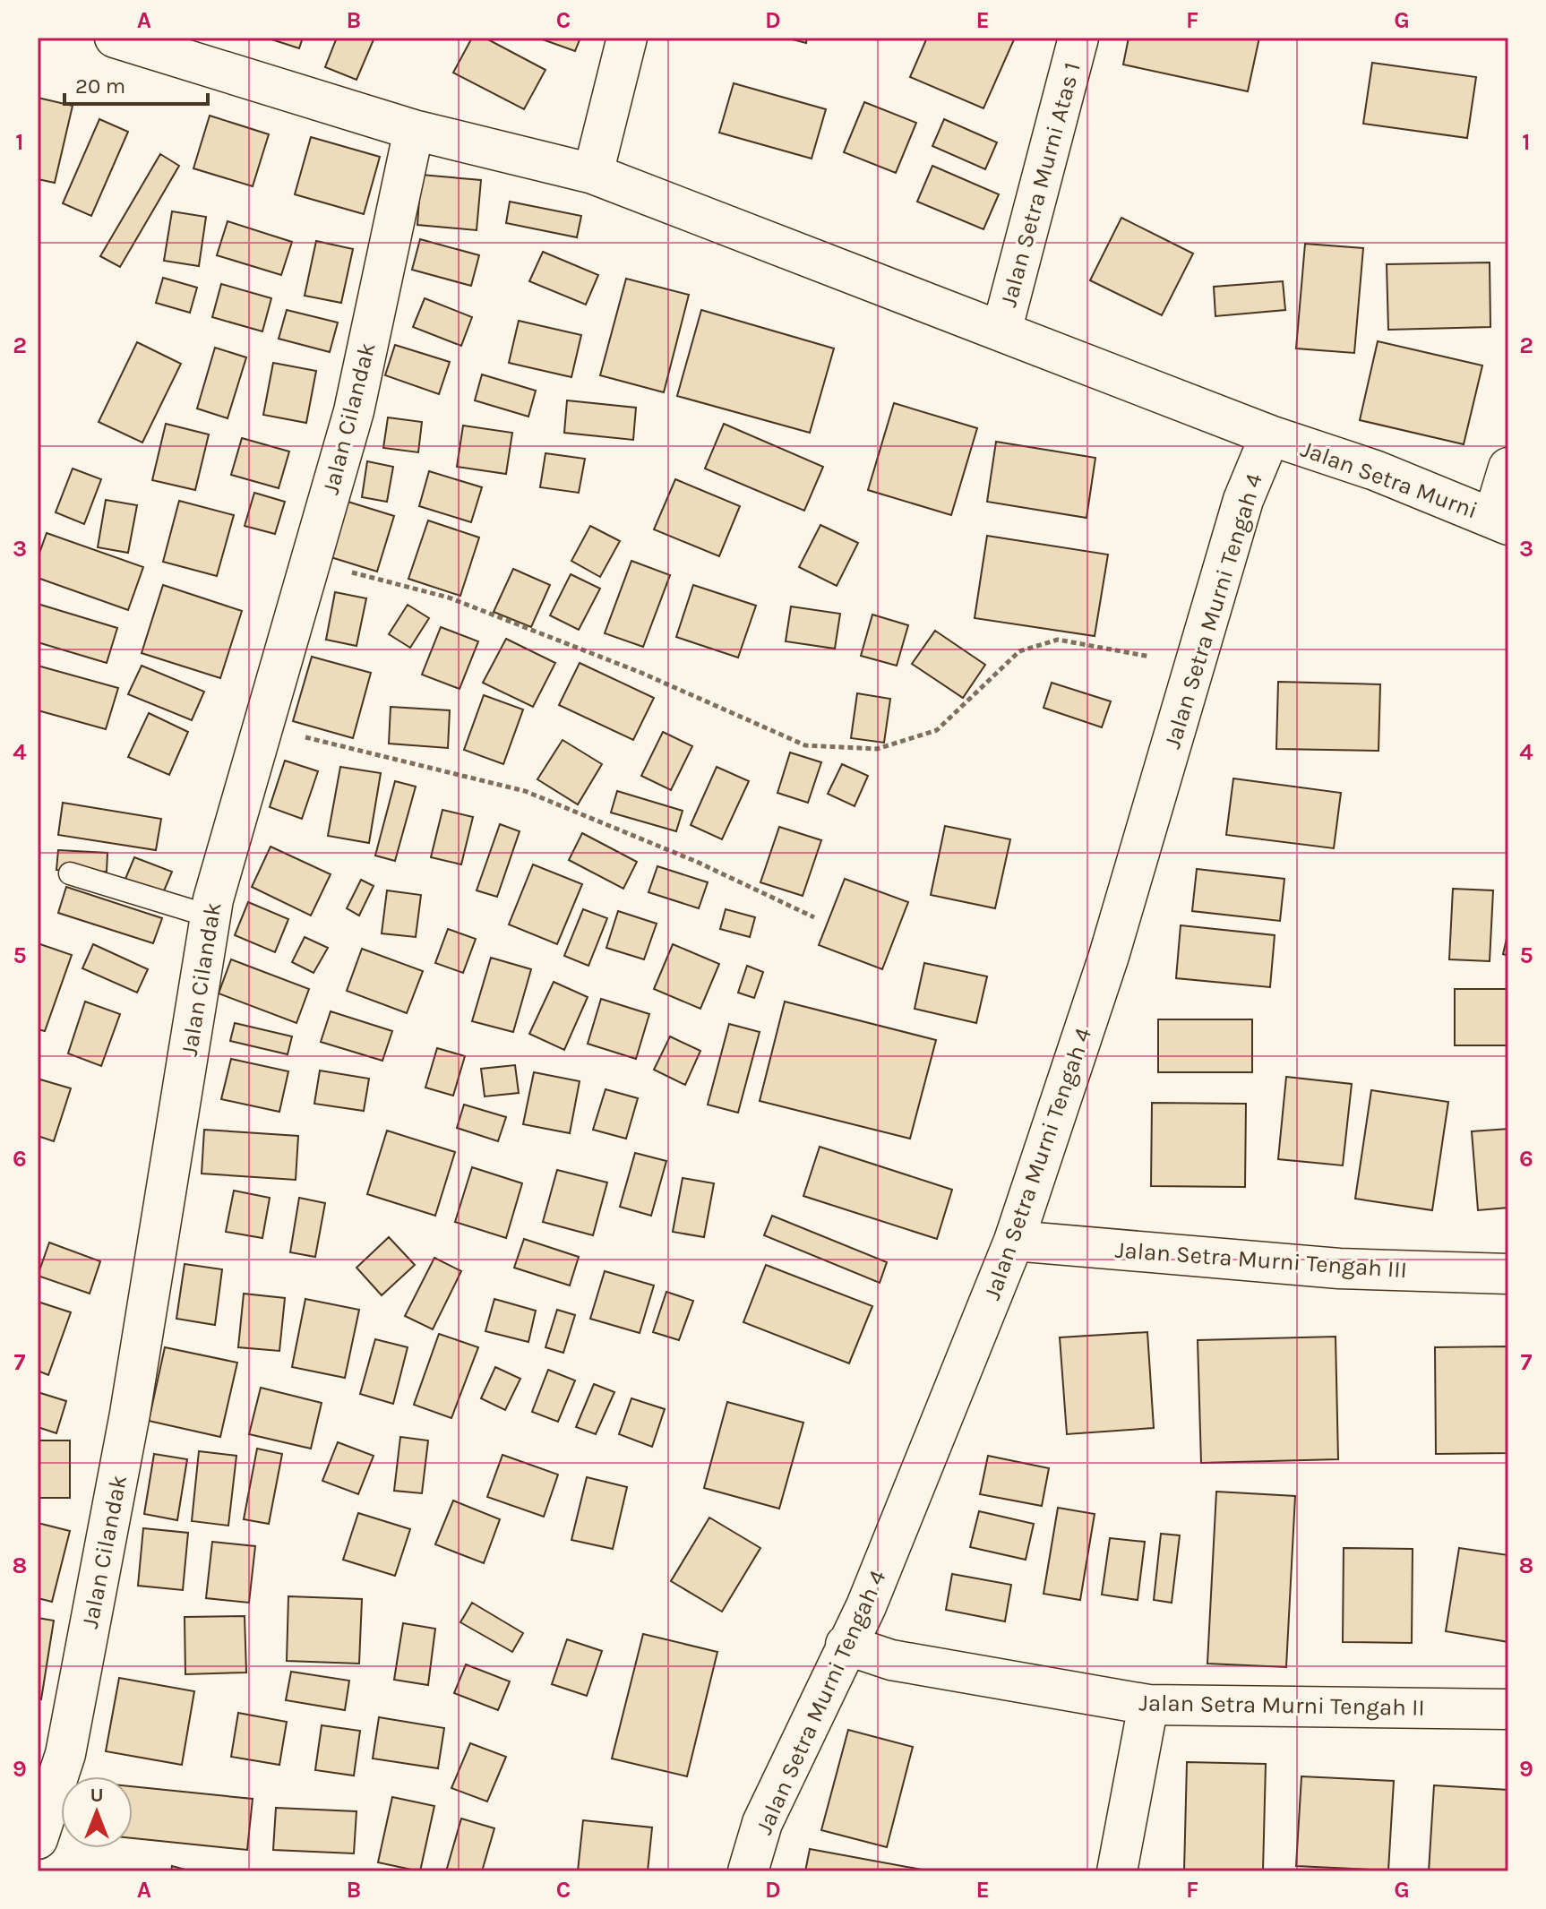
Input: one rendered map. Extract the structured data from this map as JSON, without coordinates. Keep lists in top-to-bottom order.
{
  "streets": {
    "street": [
      "Jalan Setra Murni Atas 1",
      "Jalan Cilandak",
      "Jalan Setra Murni",
      "Jalan Setra Murni Tengah 4",
      "Jalan Setra Murni Tengah III",
      "Jalan Setra Murni Tengah II"
    ]
  },
  "crossings": [
    ["Jalan Setra Murni Atas 1", "Jalan Setra Murni"],
    ["Jalan Cilandak", "Jalan Setra Murni"],
    ["Jalan Setra Murni", "Jalan Setra Murni Tengah 4"],
    ["Jalan Setra Murni Tengah 4", "Jalan Setra Murni Tengah III"],
    ["Jalan Setra Murni Tengah 4", "Jalan Setra Murni Tengah II"]
  ],
  "scale_bar": "20 m",
  "north": "top",
  "grid": {
    "columns": [
      "A",
      "B",
      "C",
      "D",
      "E",
      "F",
      "G"
    ],
    "rows": [
      "1",
      "2",
      "3",
      "4",
      "5",
      "6",
      "7",
      "8",
      "9"
    ]
  }
}
